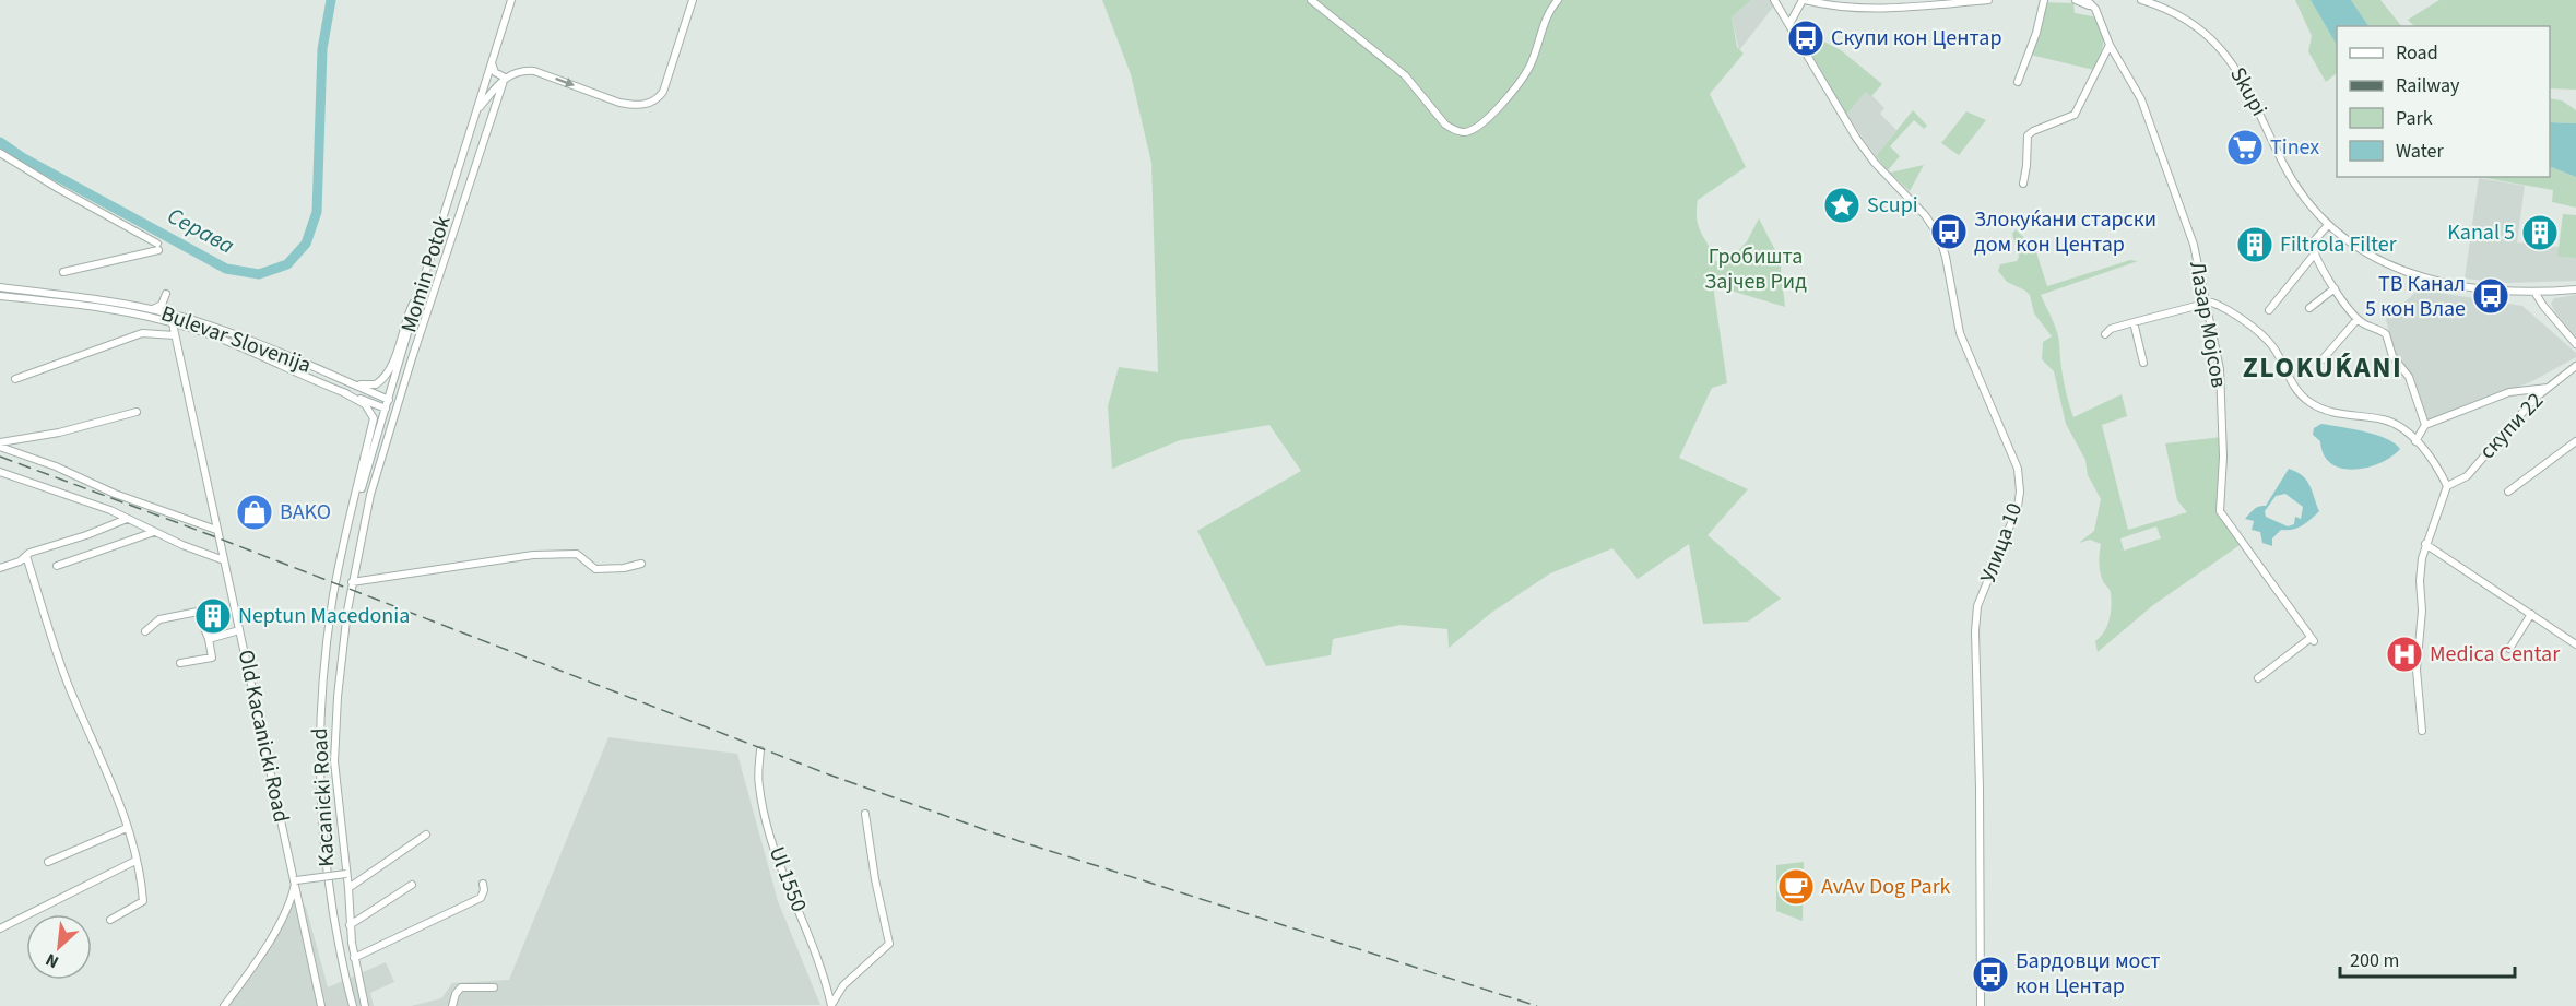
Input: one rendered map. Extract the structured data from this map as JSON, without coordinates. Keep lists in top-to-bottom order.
{
  "streets": {
    "street": [
      "Skupi",
      "Momin Potok",
      "Лазар Мојсов",
      "Bulevar Slovenija",
      "скупи 22",
      "Улица 10",
      "Old Kacanicki Road",
      "Kacanicki Road",
      "Ul 1550"
    ]
  },
  "crossings": [
    ["Momin Potok", "Bulevar Slovenija"],
    ["Momin Potok", "Kacanicki Road"],
    ["Bulevar Slovenija", "Old Kacanicki Road"]
  ],
  "districts": ["ZLOKUḰANI"],
  "water": ["Серава"],
  "parks": ["Гробишта Зајчев Рид"],
  "places": {
    "bus stop": [
      "Скупи кон Центар",
      "Злокуќани старски дом кон Центар",
      "ТВ Канал 5 кон Влае",
      "Бардовци мост кон Центар"
    ],
    "supermarket": ["Tinex"],
    "place": ["Scupi"],
    "building": ["Kanal 5", "Filtrola Filter", "Neptun Macedonia"],
    "shop": ["BAKO"],
    "hospital": ["Medica Centar"],
    "cafe": ["AvAv Dog Park"]
  },
  "legend": [
    "Road",
    "Railway",
    "Park",
    "Water"
  ],
  "scale_bar": "200 m",
  "north": "bottom left"
}
